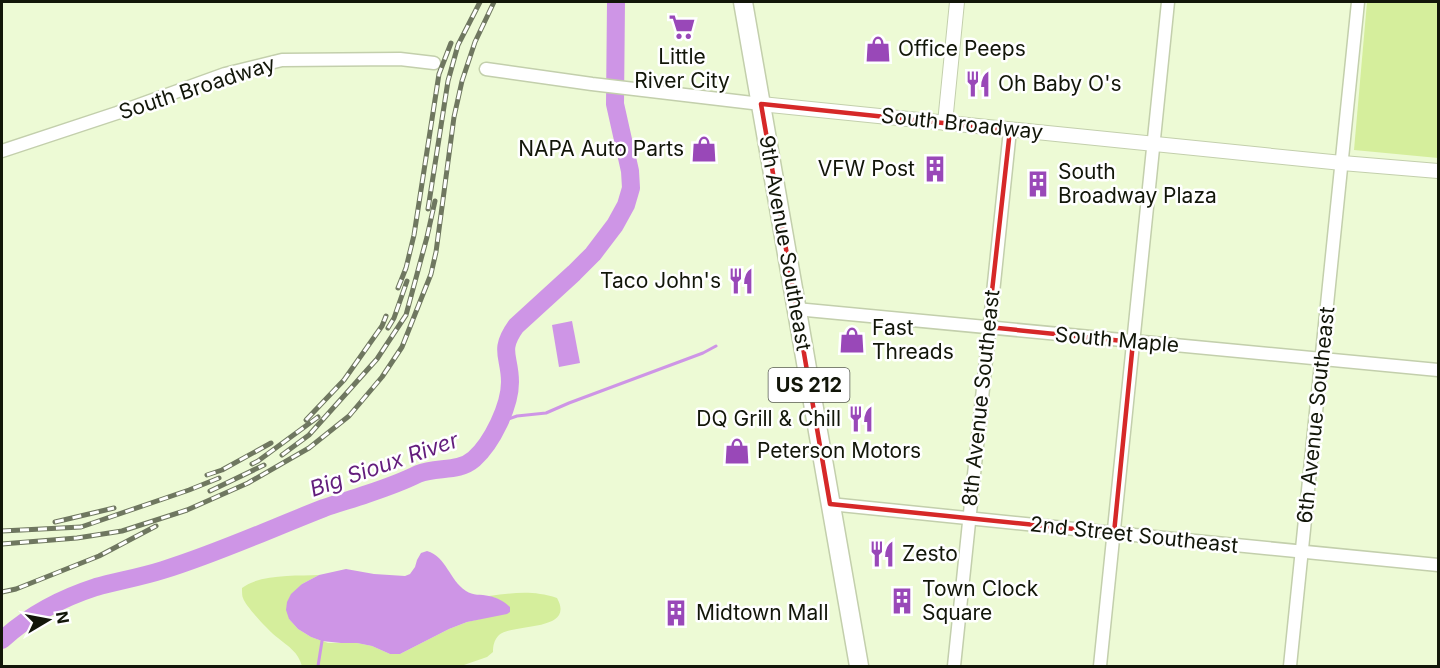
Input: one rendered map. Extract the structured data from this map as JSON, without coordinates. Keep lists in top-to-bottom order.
{
  "streets": {
    "main road": ["9th Avenue Southeast", "US 212"],
    "street": [
      "South Broadway",
      "South Maple",
      "8th Avenue Southeast",
      "6th Avenue Southeast",
      "2nd Street Southeast"
    ]
  },
  "crossings": [
    ["South Broadway", "9th Avenue Southeast"],
    ["South Broadway", "US 212"],
    ["South Broadway", "8th Avenue Southeast"],
    ["South Broadway", "6th Avenue Southeast"],
    ["9th Avenue Southeast", "South Maple"],
    ["9th Avenue Southeast", "US 212"],
    ["9th Avenue Southeast", "2nd Street Southeast"],
    ["South Maple", "8th Avenue Southeast"],
    ["South Maple", "6th Avenue Southeast"],
    ["8th Avenue Southeast", "2nd Street Southeast"],
    ["6th Avenue Southeast", "2nd Street Southeast"]
  ],
  "water": ["Big Sioux River"],
  "places": {
    "supermarket": ["Little River City"],
    "shop": [
      "Office Peeps",
      "NAPA Auto Parts",
      "Fast Threads",
      "Peterson Motors"
    ],
    "restaurant": [
      "Oh Baby O's",
      "Taco John's",
      "DQ Grill & Chill",
      "Zesto"
    ],
    "building": [
      "VFW Post",
      "South Broadway Plaza",
      "Town Clock Square",
      "Midtown Mall"
    ]
  },
  "north": "right"
}
